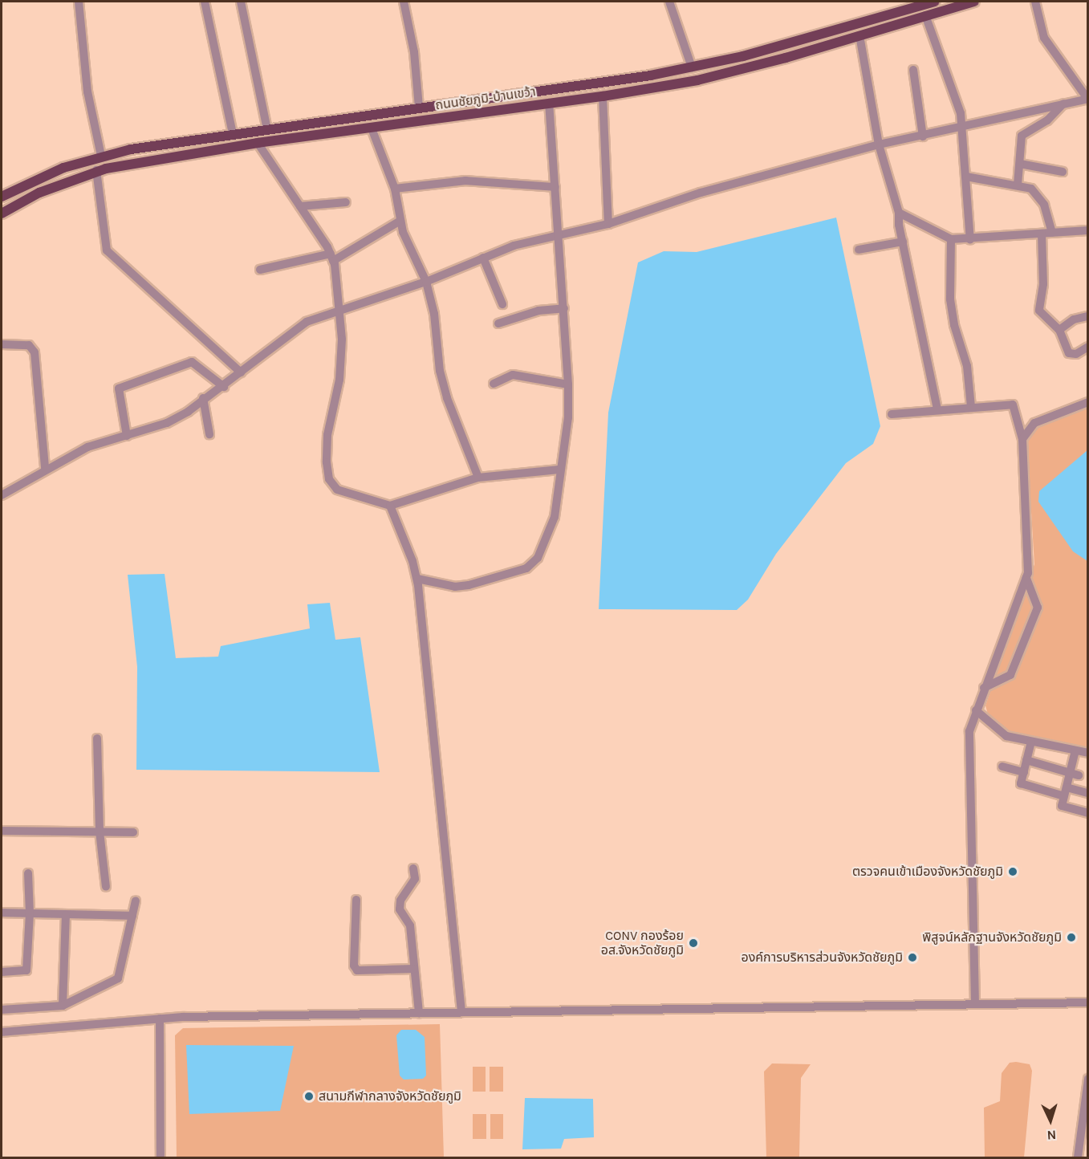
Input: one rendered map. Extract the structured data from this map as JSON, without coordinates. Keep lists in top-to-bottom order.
{
  "streets": {
    "main road": ["ถนนชัยภูมิ-บ้านเขว้า"]
  },
  "places": [
    "ตรวจคนเข้าเมืองจังหวัดชัยภูมิ",
    "พิสูจน์หลักฐานจังหวัดชัยภูมิ",
    "CONV กองร้อย อส.จังหวัดชัยภูมิ",
    "องค์การบริหารส่วนจังหวัดชัยภูมิ",
    "สนามกีฬากลางจังหวัดชัยภูมิ"
  ],
  "north": "bottom"
}
